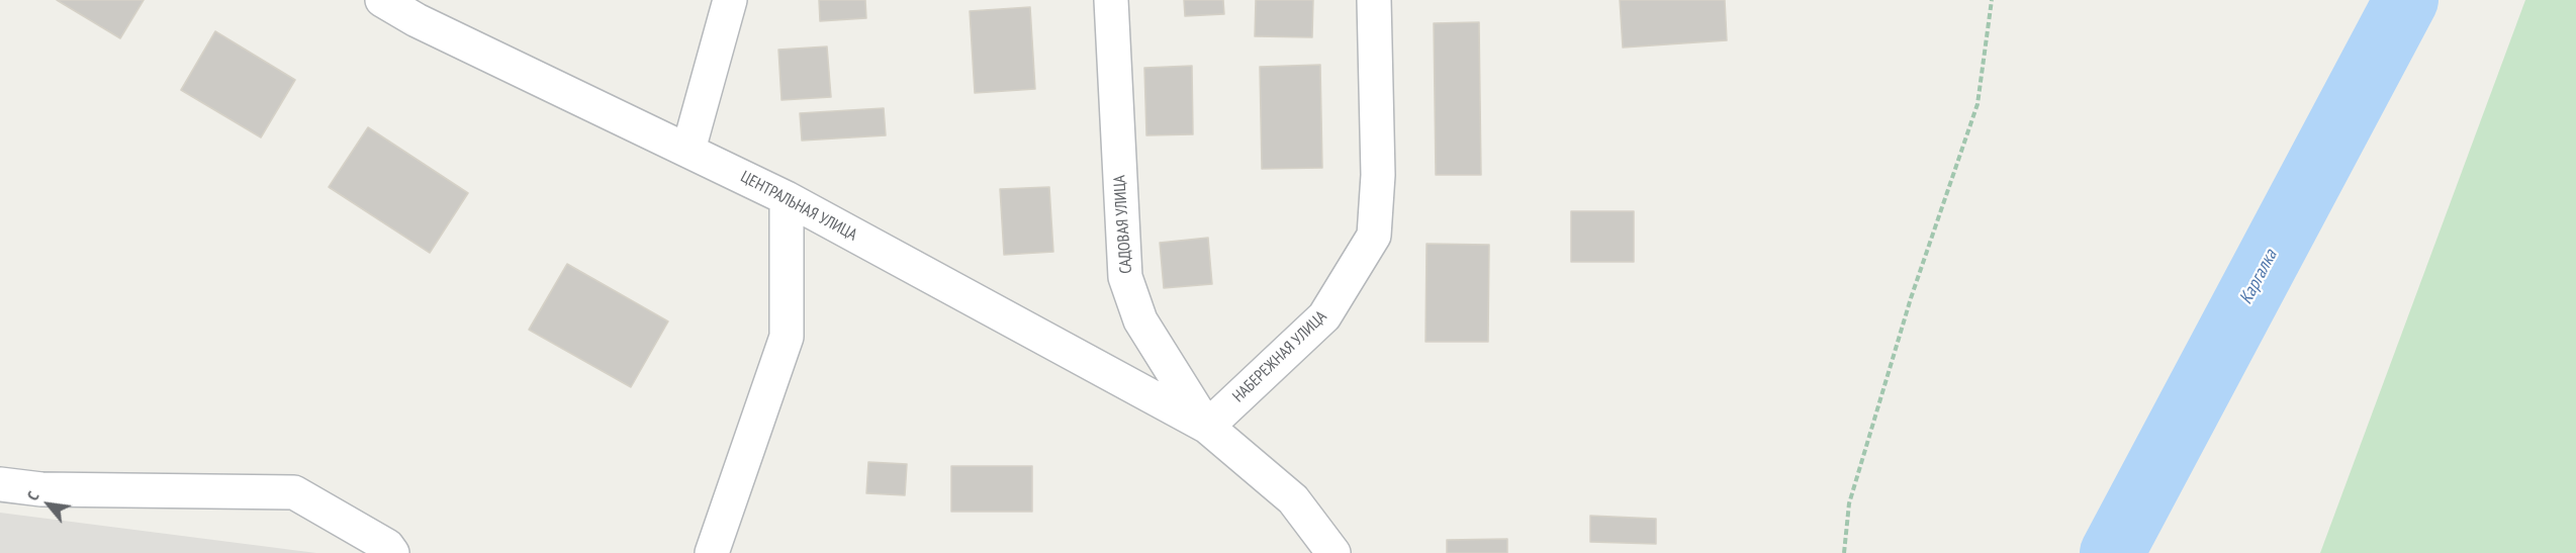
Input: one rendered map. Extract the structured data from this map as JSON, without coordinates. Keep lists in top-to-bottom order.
{
  "streets": {
    "street": ["ЦЕНТРАЛЬНАЯ УЛИЦА", "САДОВАЯ УЛИЦА", "НАБЕРЕЖНАЯ УЛИЦА"]
  },
  "crossings": [
    ["ЦЕНТРАЛЬНАЯ УЛИЦА", "САДОВАЯ УЛИЦА"],
    ["ЦЕНТРАЛЬНАЯ УЛИЦА", "НАБЕРЕЖНАЯ УЛИЦА"],
    ["САДОВАЯ УЛИЦА", "НАБЕРЕЖНАЯ УЛИЦА"]
  ],
  "water": ["Каргалка"],
  "north": "top left"
}
